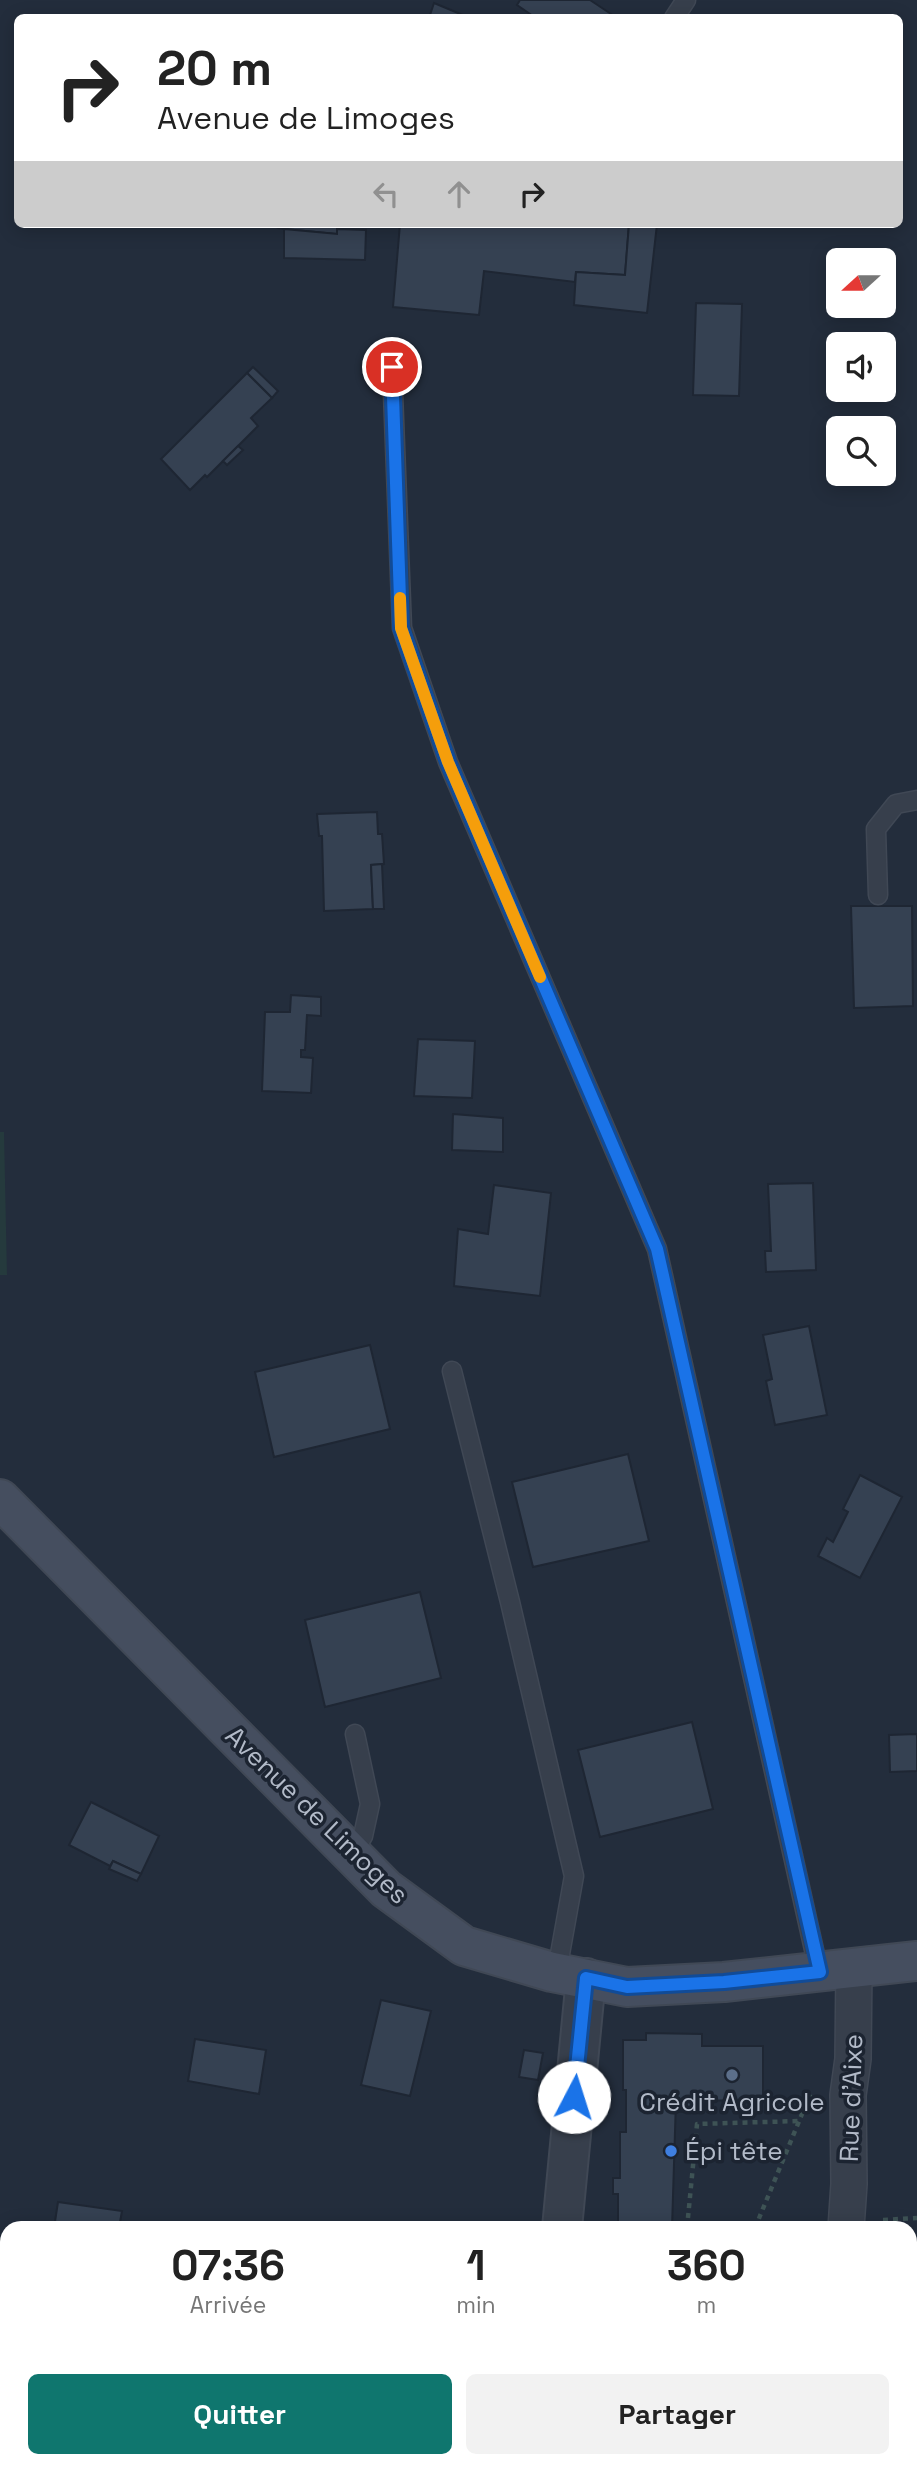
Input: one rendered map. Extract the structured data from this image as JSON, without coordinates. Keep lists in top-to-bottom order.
{
  "streets": {
    "main road": ["Avenue de Limoges"],
    "street": ["Rue d'Aixe"]
  },
  "crossings": [
    ["Avenue de Limoges", "Rue d'Aixe"]
  ],
  "places": ["Crédit Agricole", "Épi tête"],
  "north": "left",
  "page": {
    "turn": ["20 m", "Avenue de Limoges"],
    "eta": [
      "07:36",
      "Arrivée",
      "1",
      "min",
      "360",
      "m"
    ],
    "buttons": ["Quitter", "Partager"]
  }
}
